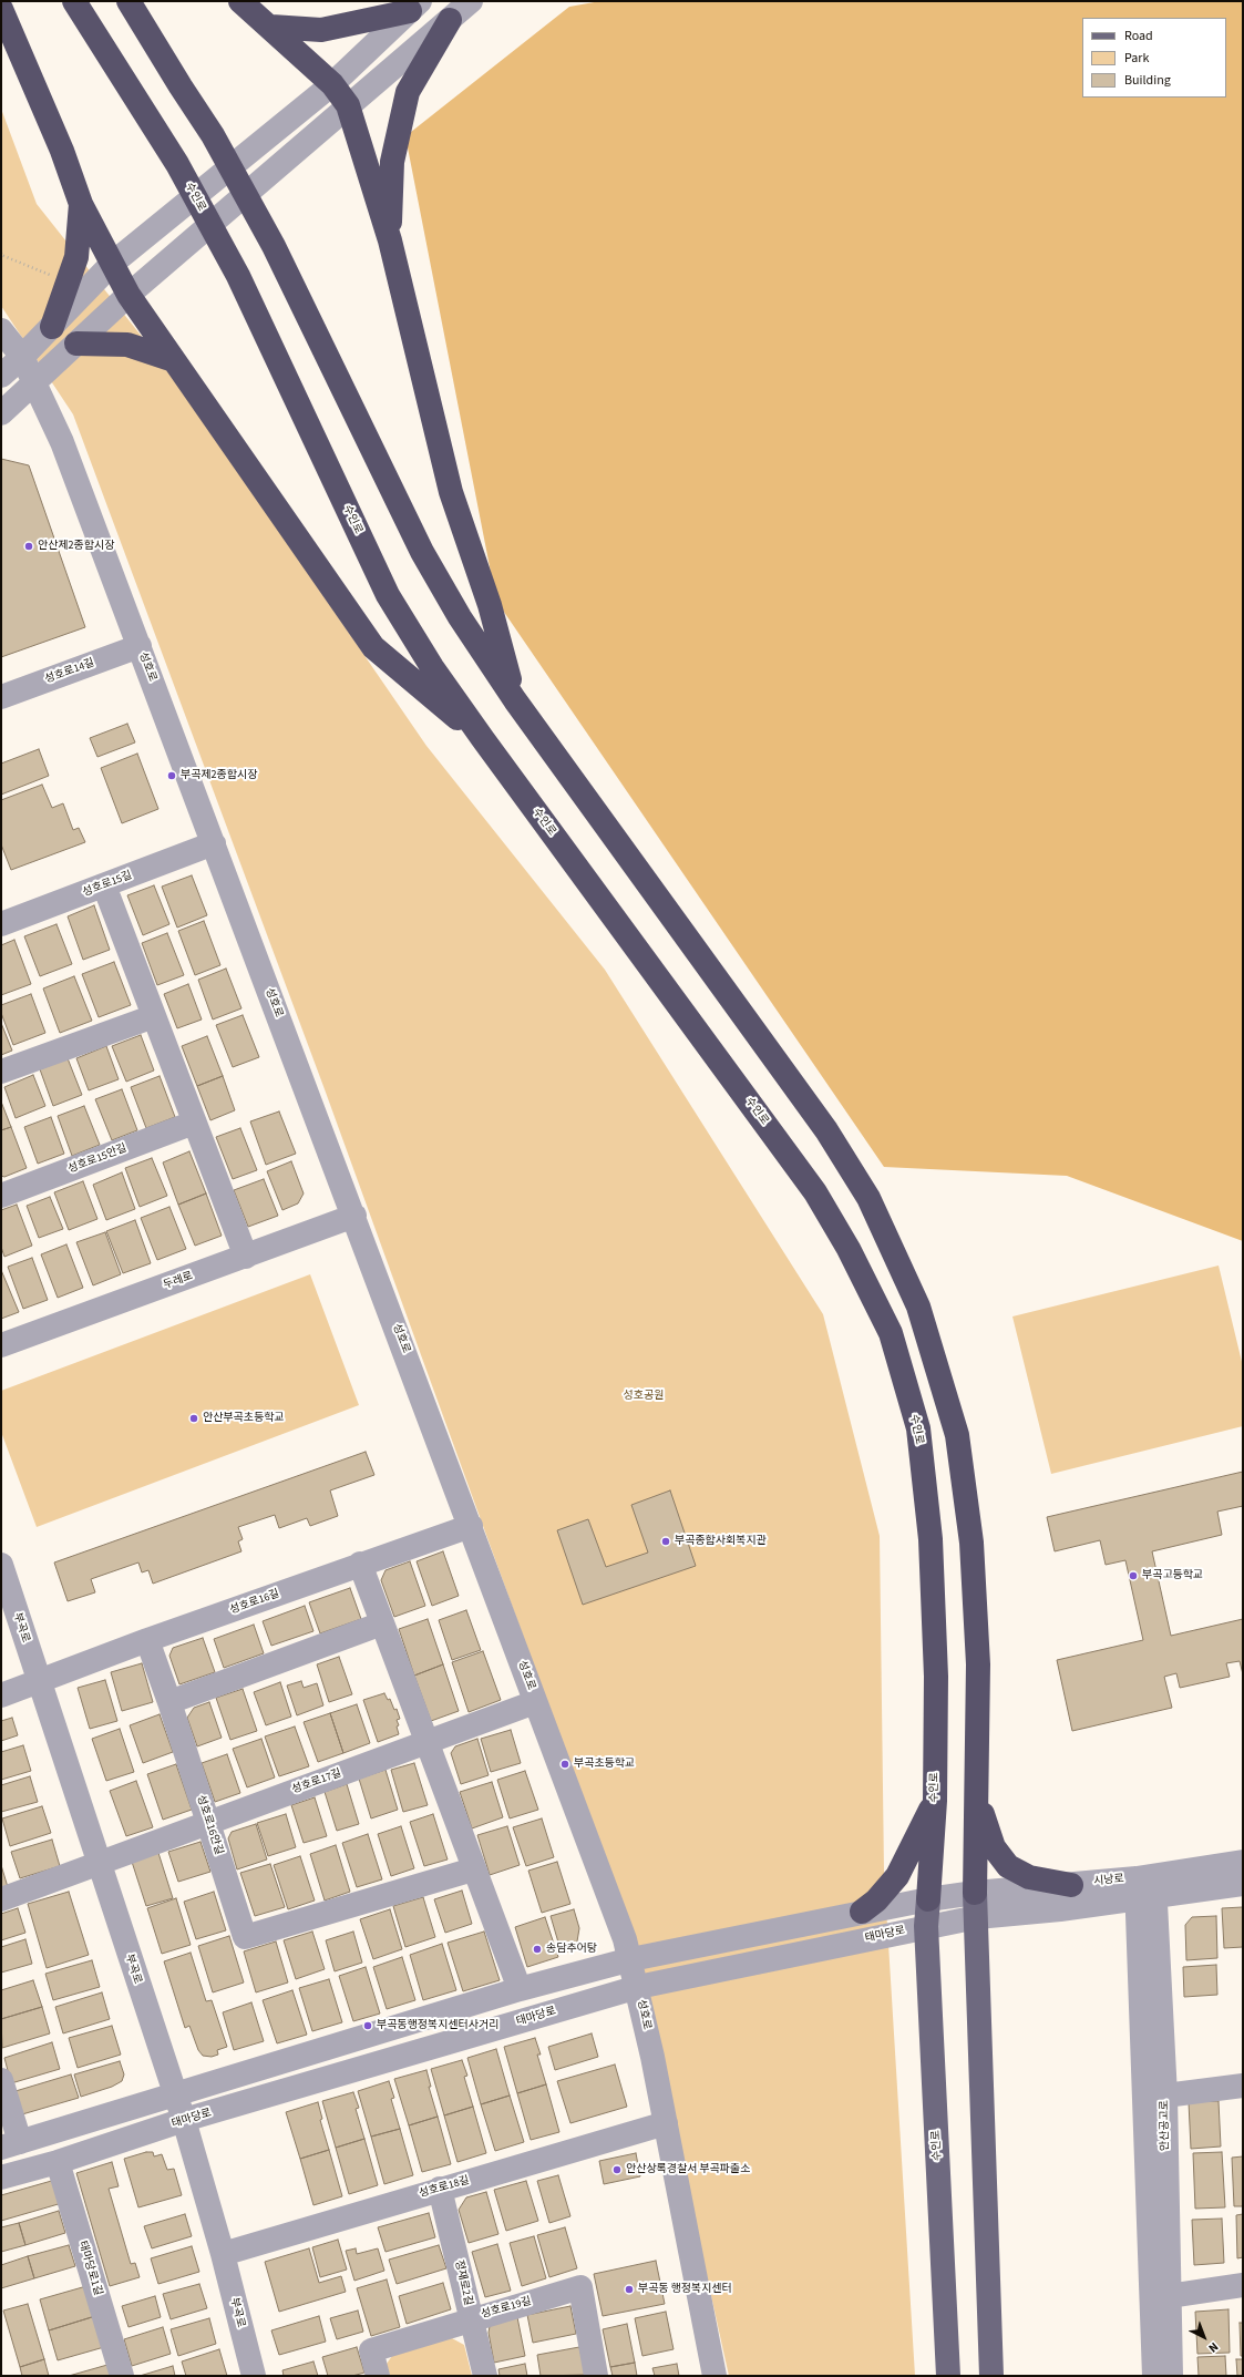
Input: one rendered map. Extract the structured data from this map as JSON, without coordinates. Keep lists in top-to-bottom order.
{
  "streets": {
    "highway": ["수인로"],
    "street": [
      "성호로",
      "성호로14길",
      "성호로15길",
      "성호로15안길",
      "두레로",
      "성호로16길",
      "부곡로",
      "성호로17길",
      "성호로16안길",
      "시낭로",
      "태마당로",
      "안산공고로",
      "성호로18길",
      "태마당로1길",
      "정재로2길",
      "성호로19길"
    ]
  },
  "crossings": [
    ["수인로", "태마당로"],
    ["성호로", "성호로14길"],
    ["성호로", "성호로15길"],
    ["성호로", "두레로"],
    ["성호로", "성호로16길"],
    ["성호로", "성호로17길"],
    ["성호로", "태마당로"],
    ["성호로", "성호로18길"],
    ["성호로16길", "부곡로"],
    ["성호로16길", "성호로16안길"],
    ["부곡로", "성호로17길"],
    ["부곡로", "태마당로"],
    ["부곡로", "성호로18길"],
    ["성호로17길", "성호로16안길"],
    ["시낭로", "태마당로"],
    ["시낭로", "안산공고로"],
    ["태마당로", "태마당로1길"],
    ["성호로18길", "정재로2길"],
    ["정재로2길", "성호로19길"]
  ],
  "parks": ["성호공원"],
  "places": [
    "안산제2종합시장",
    "부곡제2종합시장",
    "안산부곡초등학교",
    "부곡종합사회복지관",
    "부곡고등학교",
    "부곡초등학교",
    "송담추어탕",
    "부곡동행정복지센터사거리",
    "안산상록경찰서 부곡파출소",
    "부곡동 행정복지센터"
  ],
  "legend": ["Road", "Park", "Building"],
  "north": "bottom right"
}
